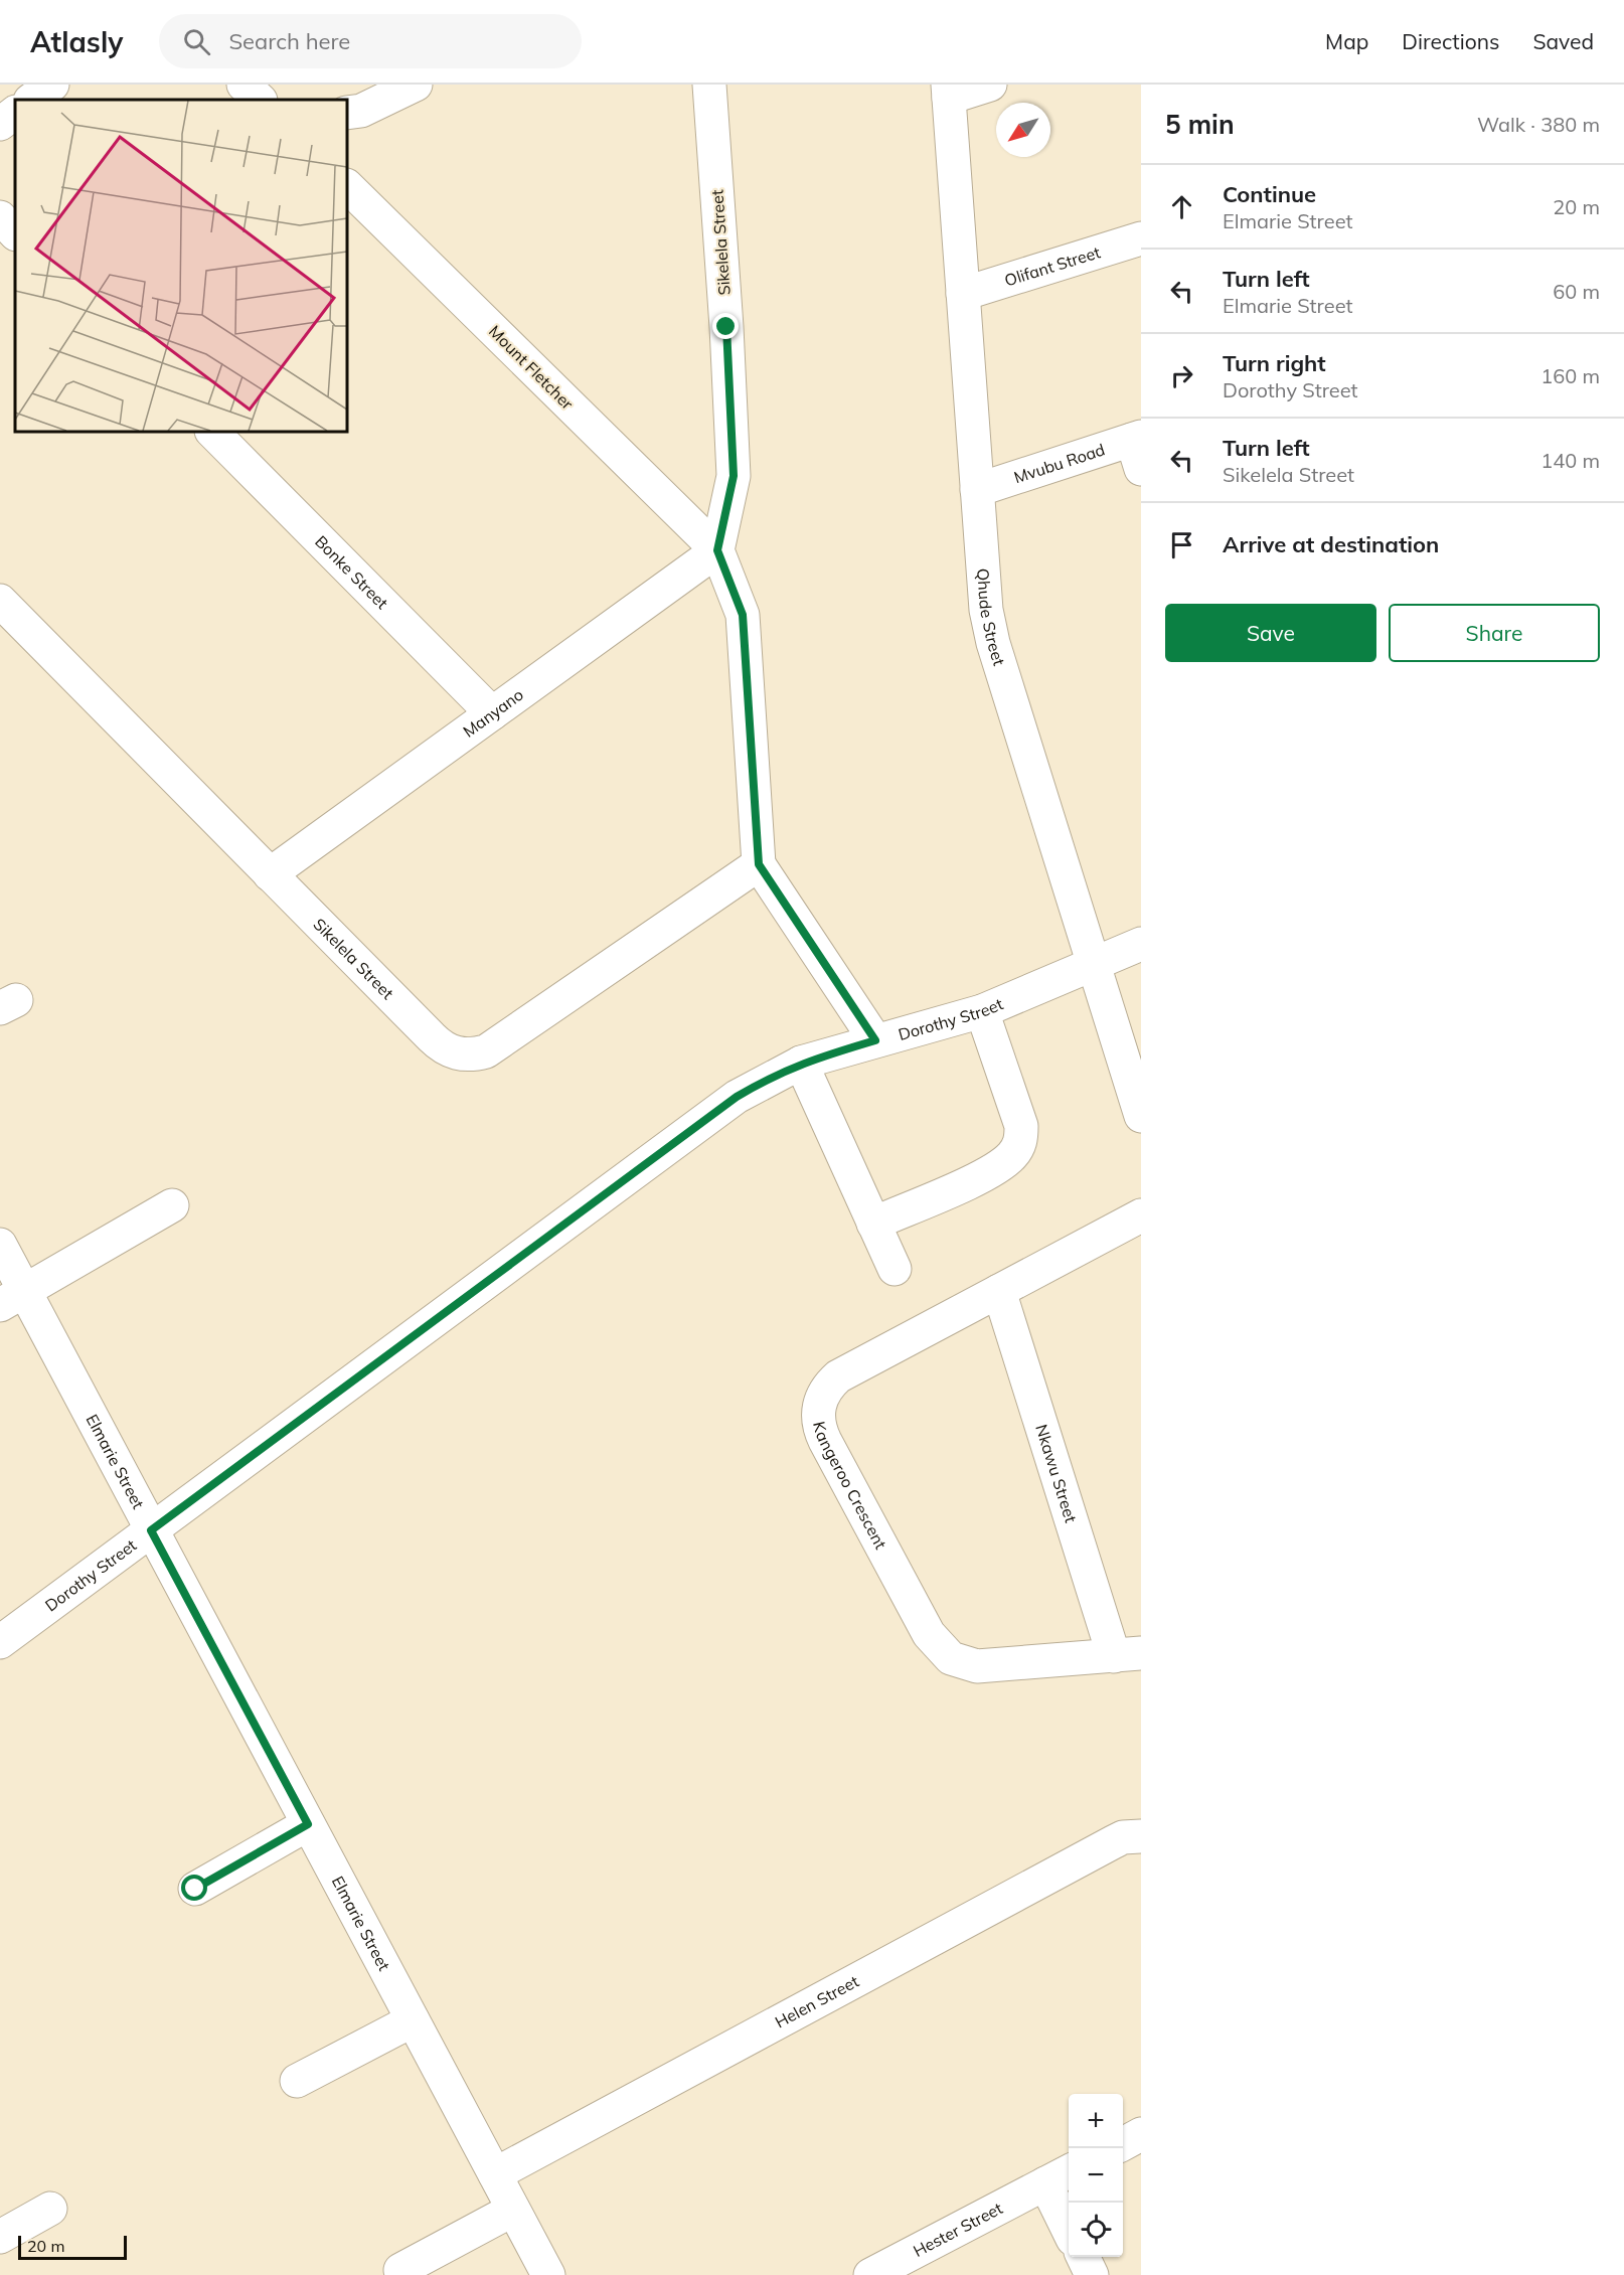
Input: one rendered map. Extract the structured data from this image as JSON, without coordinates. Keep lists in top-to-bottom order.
{
  "streets": {
    "street": [
      "Sikelela Street",
      "Olifant Street",
      "Mount Fletcher",
      "Mvubu Road",
      "Bonke Street",
      "Qhude Street",
      "Manyano",
      "Dorothy Street",
      "Elmarie Street",
      "Nkawu Street",
      "Kangeroo Crescent",
      "Helen Street",
      "Hester Street"
    ]
  },
  "crossings": [
    ["Sikelela Street", "Mount Fletcher"],
    ["Sikelela Street", "Manyano"],
    ["Olifant Street", "Qhude Street"],
    ["Mount Fletcher", "Manyano"],
    ["Mvubu Road", "Qhude Street"],
    ["Bonke Street", "Manyano"],
    ["Qhude Street", "Dorothy Street"],
    ["Dorothy Street", "Elmarie Street"],
    ["Elmarie Street", "Helen Street"],
    ["Nkawu Street", "Kangeroo Crescent"]
  ],
  "scale_bar": "20 m",
  "north": "bottom left",
  "page": {
    "header": "Atlasly",
    "search": "Search here",
    "nav": ["Map", "Directions", "Saved"],
    "heading": ["5 min", "Walk · 380 m"],
    "list": [
      ["Continue", "Elmarie Street", "20 m"],
      ["Turn left", "Elmarie Street", "60 m"],
      ["Turn right", "Dorothy Street", "160 m"],
      ["Turn left", "Sikelela Street", "140 m"],
      "Arrive at destination"
    ],
    "buttons": ["Save", "Share"],
    "map_buttons": ["+", "−"],
    "scale": "20 m"
  }
}
